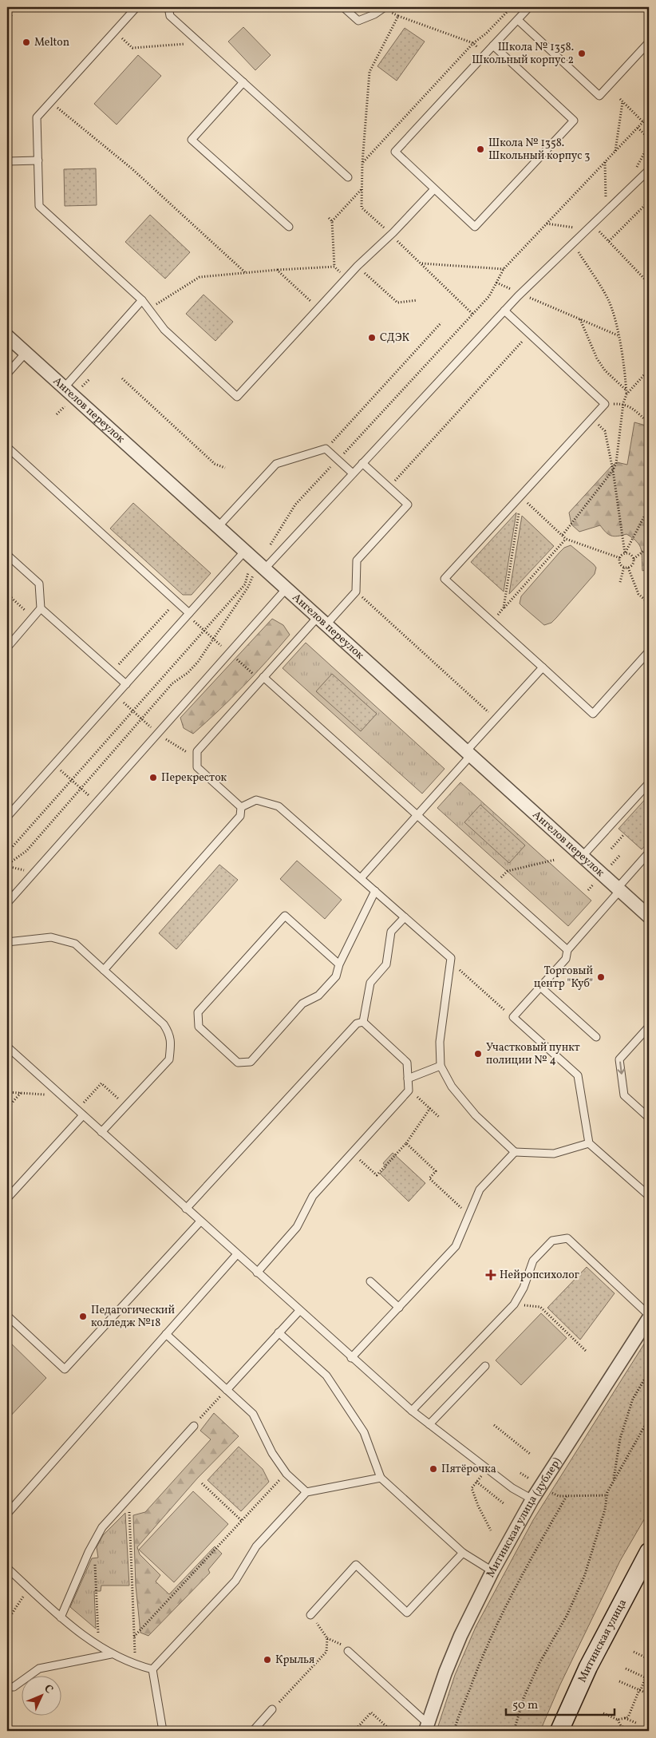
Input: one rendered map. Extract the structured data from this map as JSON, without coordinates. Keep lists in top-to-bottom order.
{
  "streets": {
    "main road": ["Митинская улица"],
    "street": ["Ангелов переулок", "Митинская улица (дублер)"]
  },
  "places": {
    "other": [
      "Melton",
      "Школа № 1358. Школьный корпус 2",
      "Школа № 1358. Школьный корпус 3",
      "СДЭК",
      "Перекресток",
      "Торговый центр \"Куб\"",
      "Участковый пункт полиции № 4",
      "Педагогический колледж №18",
      "Пятёрочка",
      "Крылья"
    ],
    "health": ["Нейропсихолог"]
  },
  "scale_bar": "50 m",
  "north": "top right"
}
